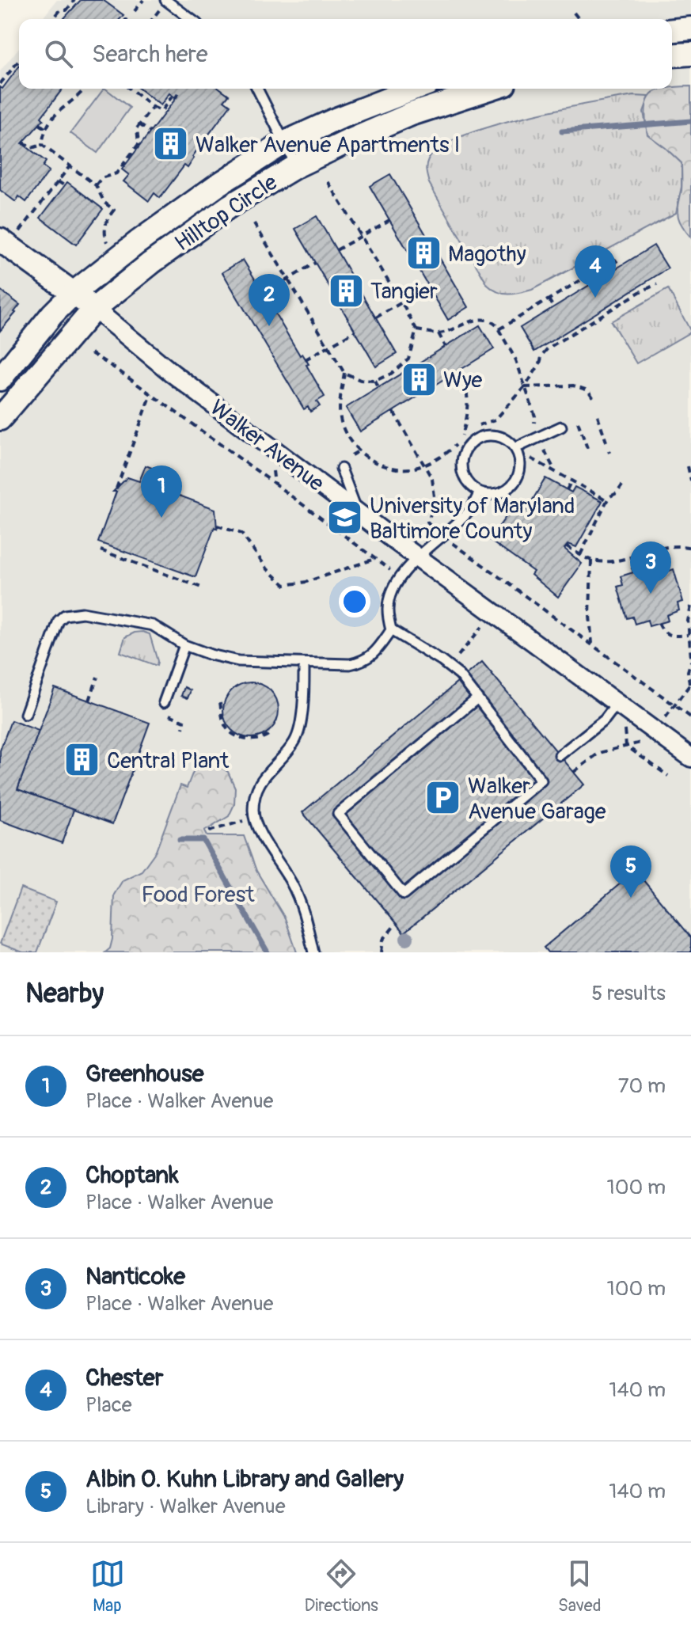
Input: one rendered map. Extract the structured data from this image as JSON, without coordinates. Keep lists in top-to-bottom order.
{
  "streets": {
    "street": ["Hilltop Circle", "Walker Avenue"]
  },
  "crossings": [
    ["Hilltop Circle", "Walker Avenue"]
  ],
  "parks": ["Food Forest"],
  "places": {
    "building": [
      "Walker Avenue Apartments I",
      "Magothy",
      "Tangier",
      "Wye",
      "Central Plant"
    ],
    "school or university": ["University of Maryland Baltimore County"],
    "parking": ["Walker Avenue Garage"]
  },
  "page": {
    "search": "Search here",
    "pins": [
      "4",
      "2",
      "1",
      "3",
      "5"
    ],
    "heading": ["Nearby", "5 results"],
    "list": [
      {
        "mark": "1",
        "name": "Greenhouse",
        "note": "Place · Walker Avenue",
        "value": "70 m"
      },
      {
        "mark": "2",
        "name": "Choptank",
        "note": "Place · Walker Avenue",
        "value": "100 m"
      },
      {
        "mark": "3",
        "name": "Nanticoke",
        "note": "Place · Walker Avenue",
        "value": "100 m"
      },
      {
        "mark": "4",
        "name": "Chester",
        "note": "Place",
        "value": "140 m"
      },
      {
        "mark": "5",
        "name": "Albin O. Kuhn Library and Gallery",
        "note": "Library · Walker Avenue",
        "value": "140 m"
      }
    ],
    "nav": ["Map", "Directions", "Saved"]
  }
}
